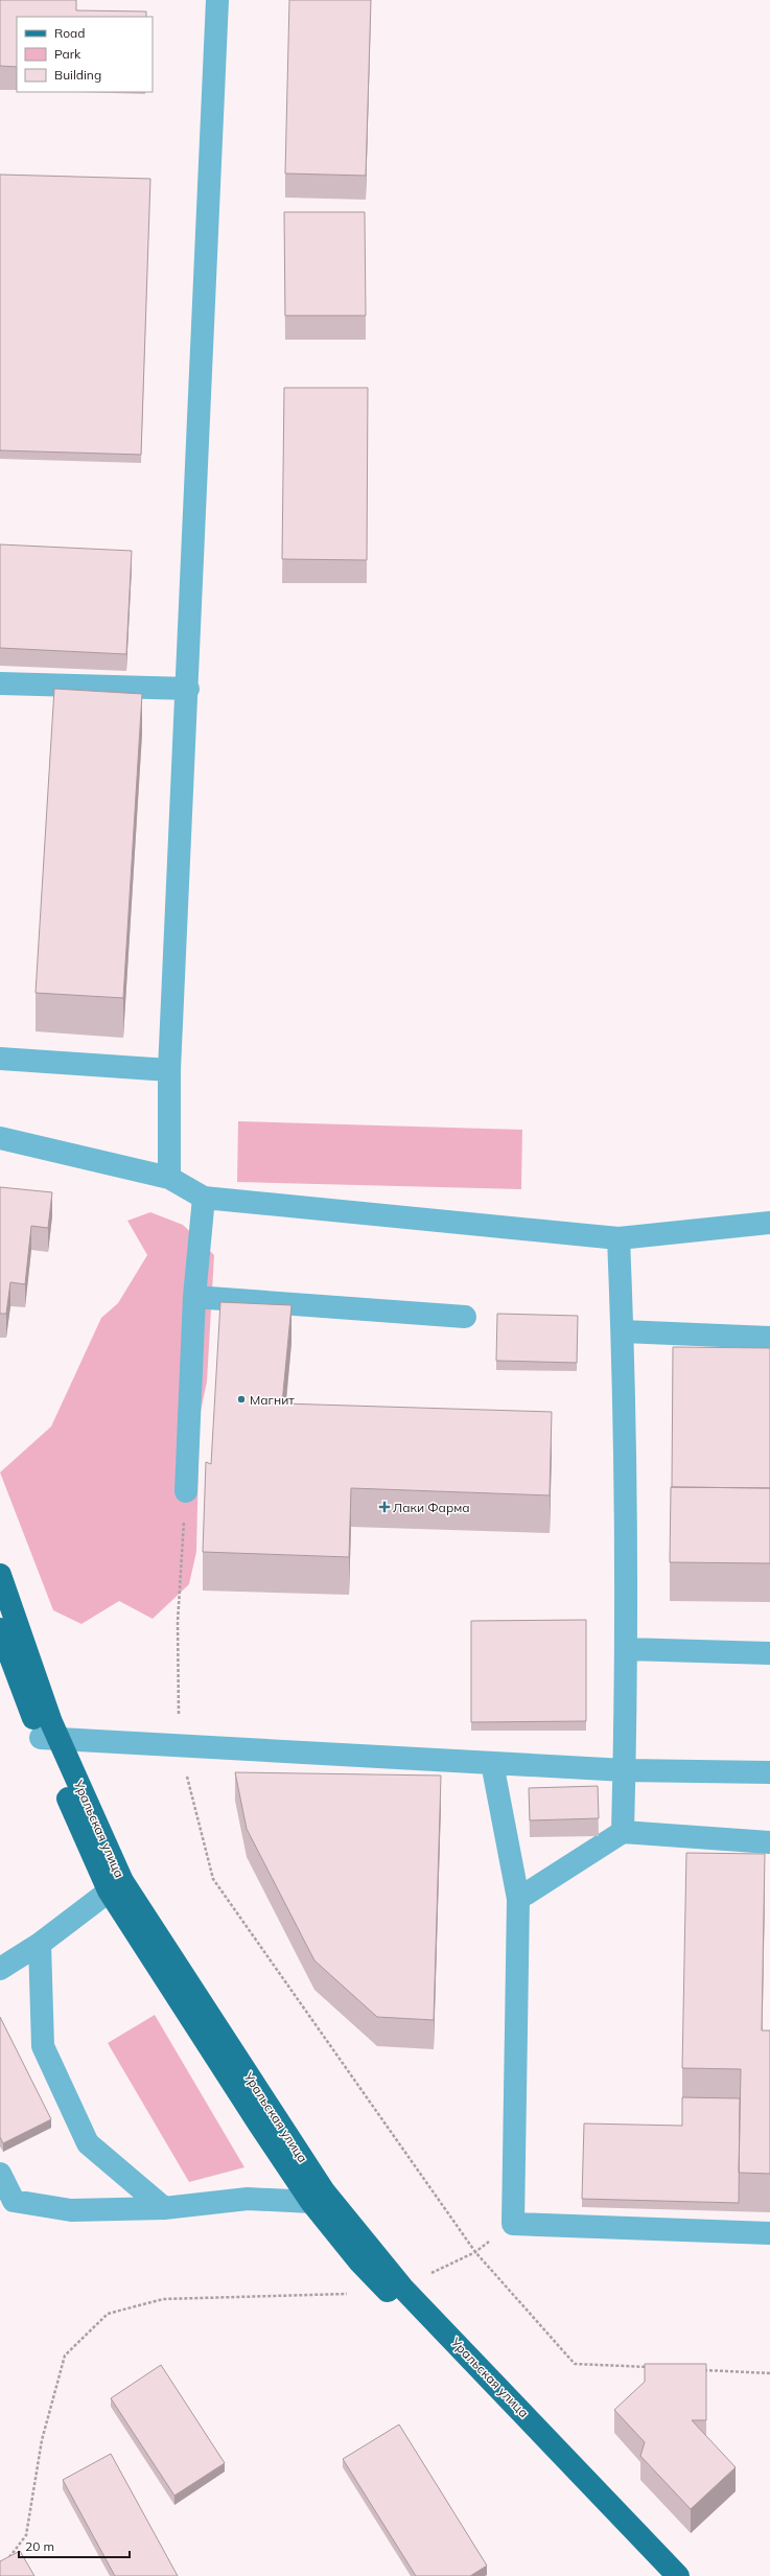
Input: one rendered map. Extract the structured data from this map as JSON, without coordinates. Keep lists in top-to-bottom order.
{
  "streets": {
    "main road": ["Уральская улица"]
  },
  "places": {
    "other": ["Магнит"],
    "health": ["Лаки Фарма"]
  },
  "legend": ["Road", "Park", "Building"],
  "scale_bar": "20 m"
}
